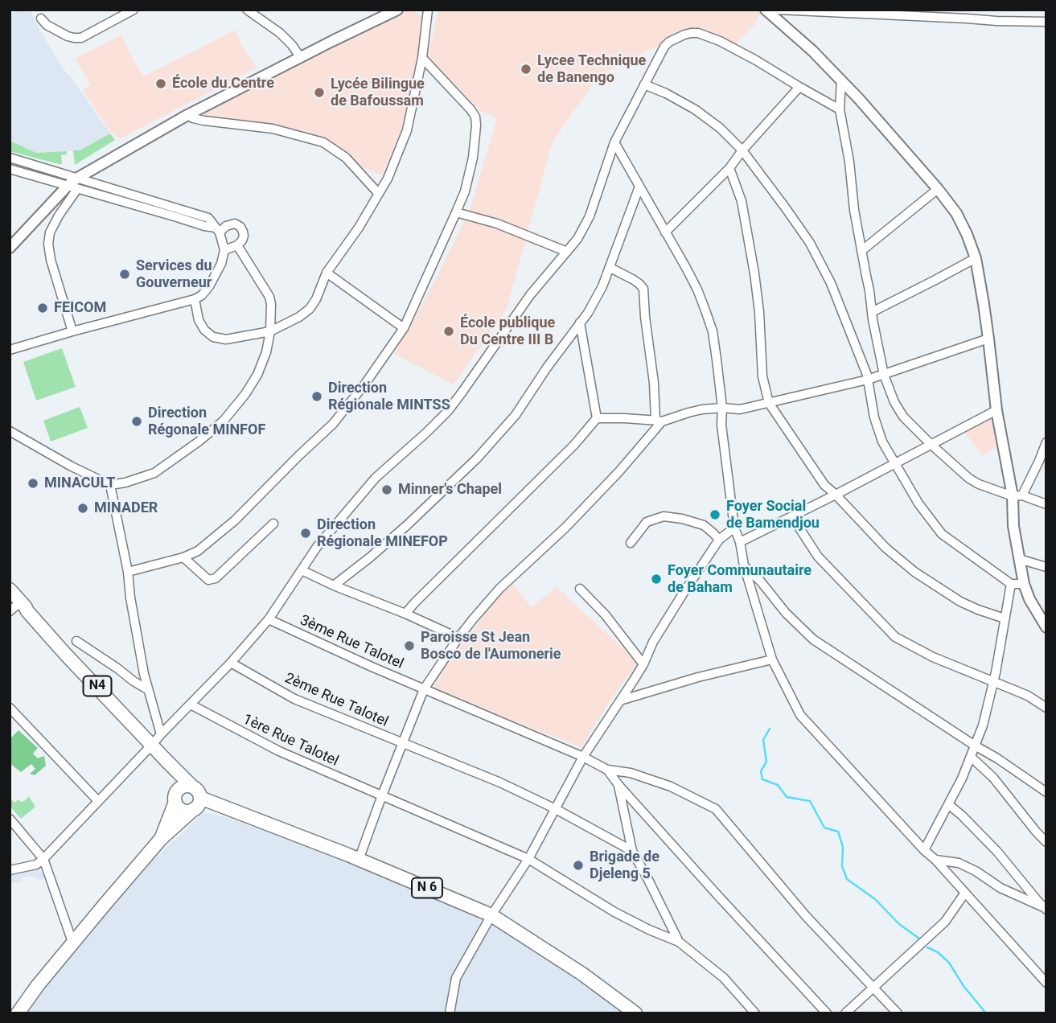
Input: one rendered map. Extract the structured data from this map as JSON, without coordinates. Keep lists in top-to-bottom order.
{
  "streets": {
    "highway": ["N4", "N 6"],
    "street": ["3ème Rue Talotel", "2ème Rue Talotel", "1ère Rue Talotel"]
  },
  "crossings": [
    ["N4", "N 6"]
  ],
  "places": [
    "Lycee Technique de Banengo",
    "École du Centre",
    "Lycée Bilingue de Bafoussam",
    "Services du Gouverneur",
    "FEICOM",
    "École publique Du Centre III B",
    "Direction Régionale MINTSS",
    "Direction Régonale MINFOF",
    "MINACULT",
    "Minner's Chapel",
    "MINADER",
    "Foyer Social de Bamendjou",
    "Direction Régionale MINEFOP",
    "Foyer Communautaire de Baham",
    "Paroisse St Jean Bosco de l'Aumonerie",
    "Brigade de Djeleng 5"
  ]
}
